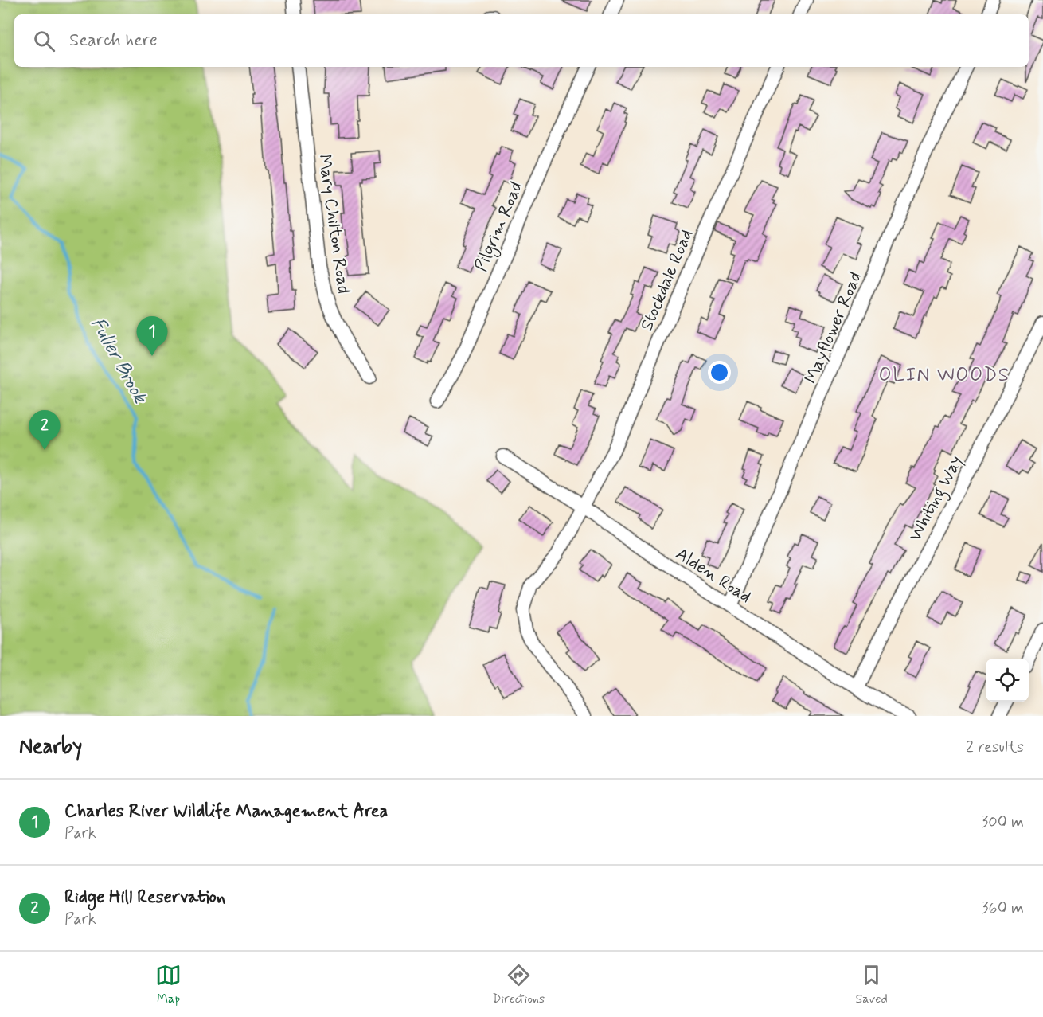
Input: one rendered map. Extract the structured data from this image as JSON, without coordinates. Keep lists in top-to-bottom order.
{
  "streets": {
    "street": [
      "Mary Chilton Road",
      "Pilgrim Road",
      "Stockdale Road",
      "Mayflower Road",
      "Whiting Way",
      "Alden Road"
    ]
  },
  "crossings": [
    ["Stockdale Road", "Alden Road"],
    ["Mayflower Road", "Alden Road"],
    ["Whiting Way", "Alden Road"]
  ],
  "districts": ["OLIN WOODS"],
  "water": ["Fuller Brook"],
  "page": {
    "search": "Search here",
    "pins": ["1", "2"],
    "heading": ["Nearby", "2 results"],
    "list": [
      {
        "mark": "1",
        "name": "Charles River Wildlife Management Area",
        "note": "Park",
        "value": "300 m"
      },
      {
        "mark": "2",
        "name": "Ridge Hill Reservation",
        "note": "Park",
        "value": "360 m"
      }
    ],
    "nav": ["Map", "Directions", "Saved"]
  }
}
